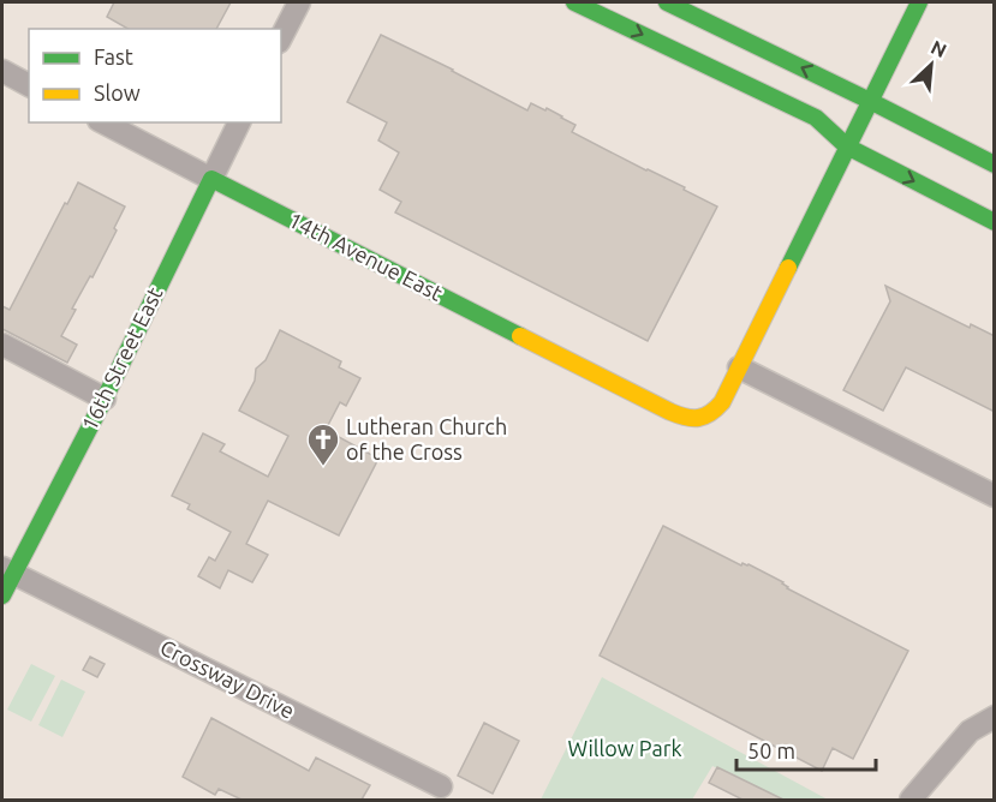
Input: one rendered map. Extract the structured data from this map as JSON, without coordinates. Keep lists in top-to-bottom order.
{
  "streets": {
    "street": ["14th Avenue East", "16th Street East", "Crossway Drive"]
  },
  "crossings": [
    ["14th Avenue East", "16th Street East"],
    ["16th Street East", "Crossway Drive"]
  ],
  "parks": ["Willow Park"],
  "places": {
    "church": ["Lutheran Church of the Cross"]
  },
  "legend": ["Fast", "Slow"],
  "scale_bar": "50 m",
  "north": "top right"
}
